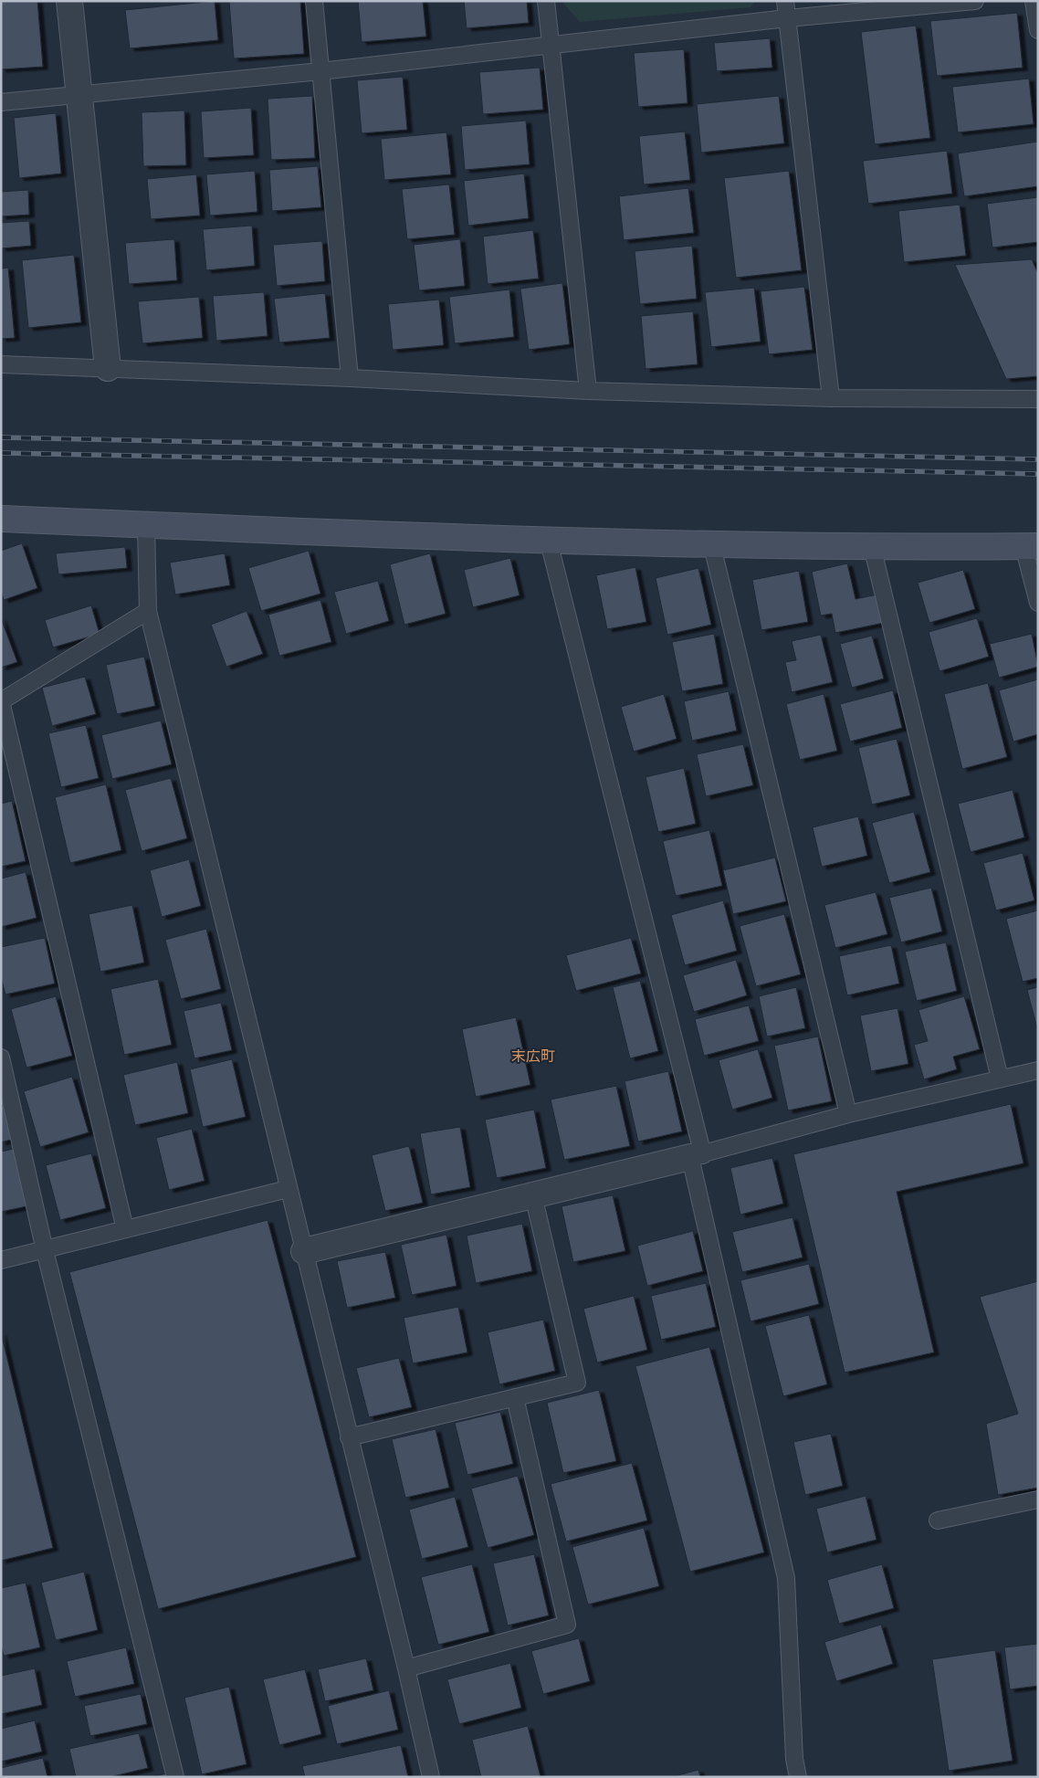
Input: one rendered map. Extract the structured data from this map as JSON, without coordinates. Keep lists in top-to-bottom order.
{
  "districts": ["末広町"]
}
